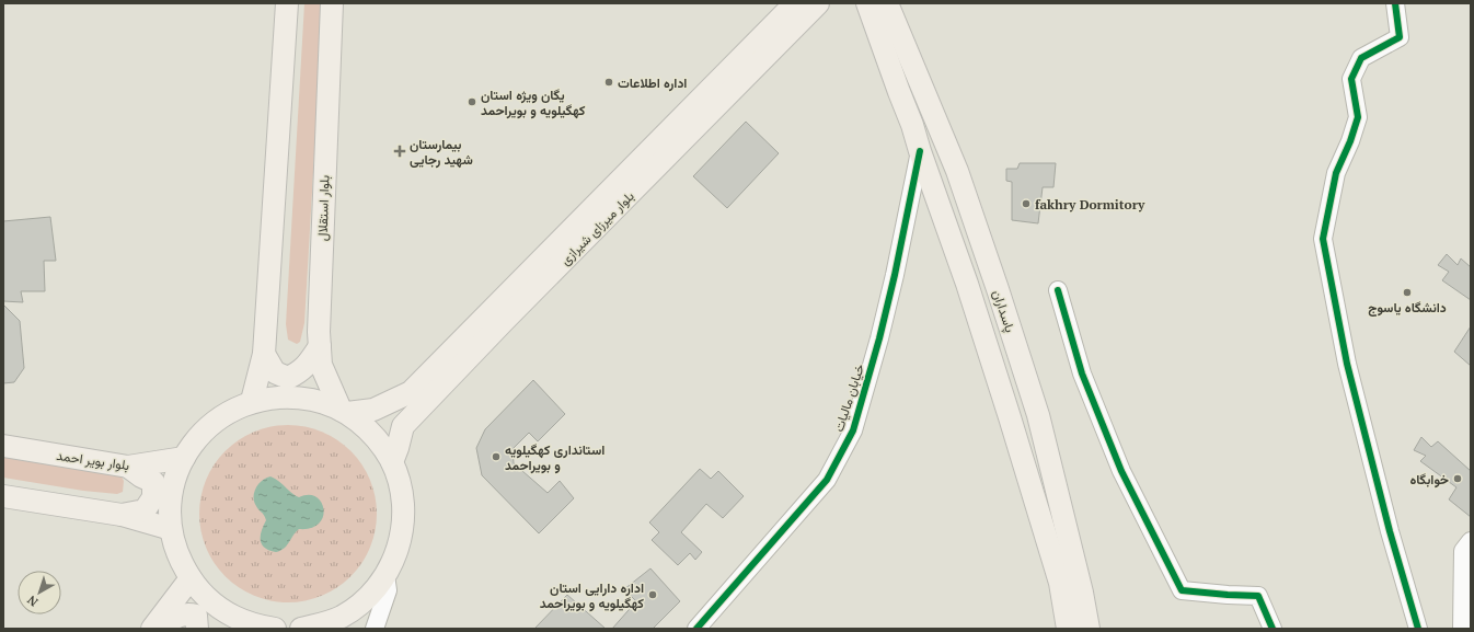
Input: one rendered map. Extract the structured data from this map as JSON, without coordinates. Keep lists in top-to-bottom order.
{
  "streets": {
    "main road": [
      "بلوار استقلال",
      "بلوار میرزای شیرازی",
      "پاسداران",
      "بلوار بویر احمد"
    ],
    "street": ["خیابان مالیات"]
  },
  "crossings": [
    ["بلوار استقلال", "بلوار میرزای شیرازی"],
    ["پاسداران", "خیابان مالیات"]
  ],
  "places": {
    "other": [
      "اداره اطلاعات",
      "یگان ویژه استان کهگیلویه و بویراحمد",
      "fakhry Dormitory",
      "دانشگاه یاسوج",
      "استانداری کهگیلویه و بویراحمد",
      "خوابگاه",
      "اداره دارایی استان کهگیلویه و بویراحمد"
    ],
    "health": ["بیمارستان شهید رجایی"]
  },
  "north": "bottom left"
}
